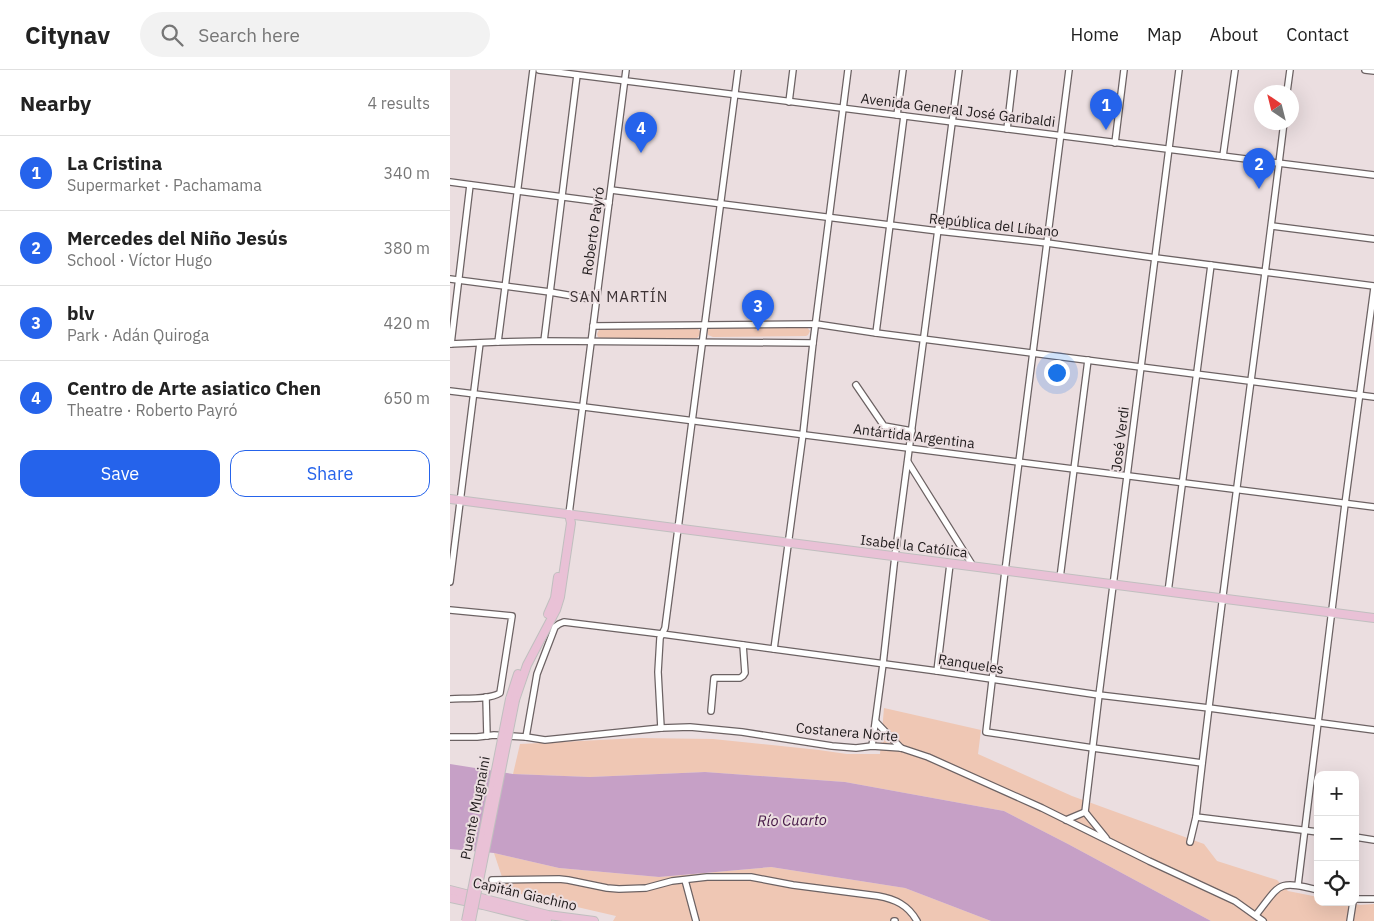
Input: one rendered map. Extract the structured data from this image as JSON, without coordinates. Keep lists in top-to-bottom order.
{
  "streets": {
    "main road": [
      "Roberto Payró",
      "Isabel la Católica",
      "Puente Mugnaini",
      "Capitán Giachino"
    ],
    "street": [
      "Avenida General José Garibaldi",
      "República del Líbano",
      "Antártida Argentina",
      "José Verdi",
      "Ranqueles",
      "Costanera Norte"
    ]
  },
  "crossings": [
    ["Avenida General José Garibaldi", "Roberto Payró"],
    ["Avenida General José Garibaldi", "José Verdi"],
    ["República del Líbano", "Roberto Payró"],
    ["República del Líbano", "José Verdi"],
    ["Roberto Payró", "Antártida Argentina"],
    ["Roberto Payró", "Isabel la Católica"],
    ["Roberto Payró", "Puente Mugnaini"],
    ["Antártida Argentina", "José Verdi"],
    ["José Verdi", "Isabel la Católica"],
    ["José Verdi", "Ranqueles"],
    ["Ranqueles", "Costanera Norte"]
  ],
  "districts": ["SAN MARTÍN"],
  "water": ["Río Cuarto"],
  "north": "top left",
  "page": {
    "header": "Citynav",
    "search": "Search here",
    "nav": [
      "Home",
      "Map",
      "About",
      "Contact"
    ],
    "heading": ["Nearby", "4 results"],
    "pins": [
      "1",
      "4",
      "2",
      "3"
    ],
    "list": [
      {
        "mark": "1",
        "name": "La Cristina",
        "note": "Supermarket · Pachamama",
        "value": "340 m"
      },
      {
        "mark": "2",
        "name": "Mercedes del Niño Jesús",
        "note": "School · Víctor Hugo",
        "value": "380 m"
      },
      {
        "mark": "3",
        "name": "blv",
        "note": "Park · Adán Quiroga",
        "value": "420 m"
      },
      {
        "mark": "4",
        "name": "Centro de Arte asiatico Chen",
        "note": "Theatre · Roberto Payró",
        "value": "650 m"
      }
    ],
    "buttons": ["Save", "Share"],
    "map_buttons": ["+", "−"]
  }
}
